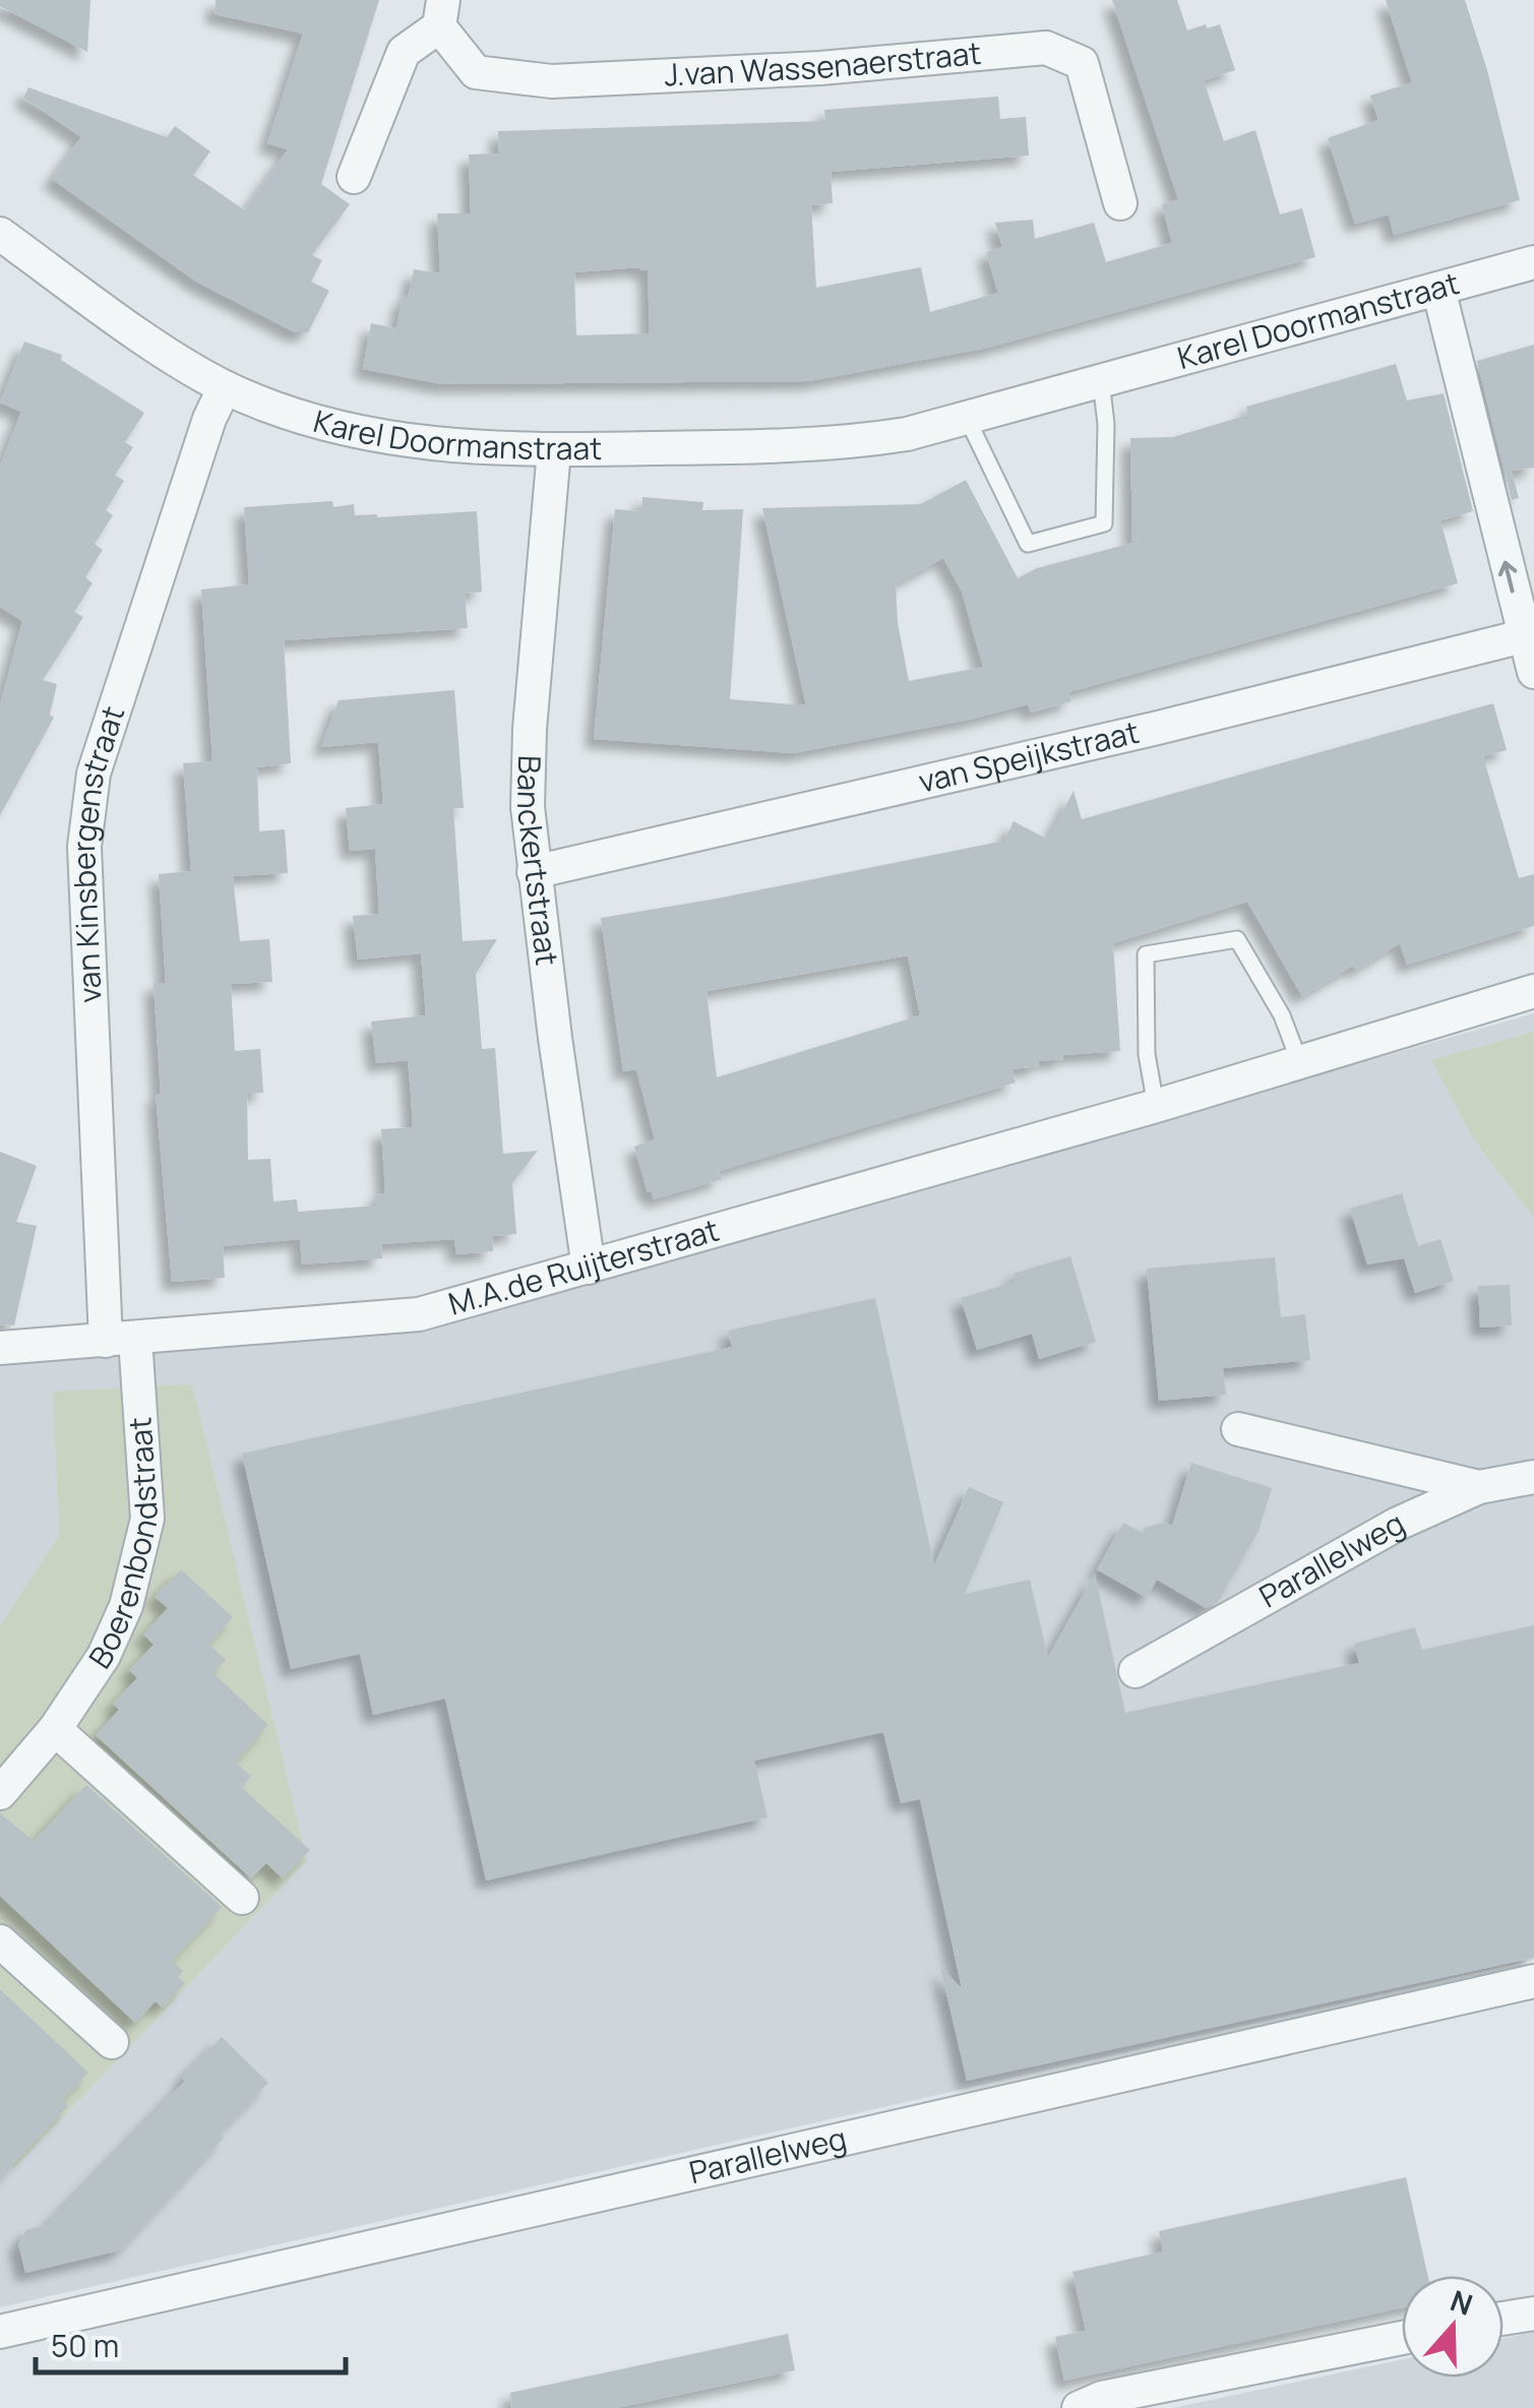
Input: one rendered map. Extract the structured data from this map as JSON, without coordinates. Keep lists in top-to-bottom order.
{
  "streets": {
    "street": [
      "J.van Wassenaerstraat",
      "Karel Doormanstraat",
      "van Speijkstraat",
      "van Kinsbergenstraat",
      "Banckertstraat",
      "M.A.de Ruijterstraat",
      "Boerenbondstraat",
      "Parallelweg"
    ]
  },
  "crossings": [
    ["Karel Doormanstraat", "van Kinsbergenstraat"],
    ["Karel Doormanstraat", "Banckertstraat"],
    ["van Speijkstraat", "Banckertstraat"],
    ["van Kinsbergenstraat", "M.A.de Ruijterstraat"],
    ["van Kinsbergenstraat", "Boerenbondstraat"],
    ["Banckertstraat", "M.A.de Ruijterstraat"],
    ["M.A.de Ruijterstraat", "Boerenbondstraat"]
  ],
  "scale_bar": "50 m",
  "north": "top"
}
